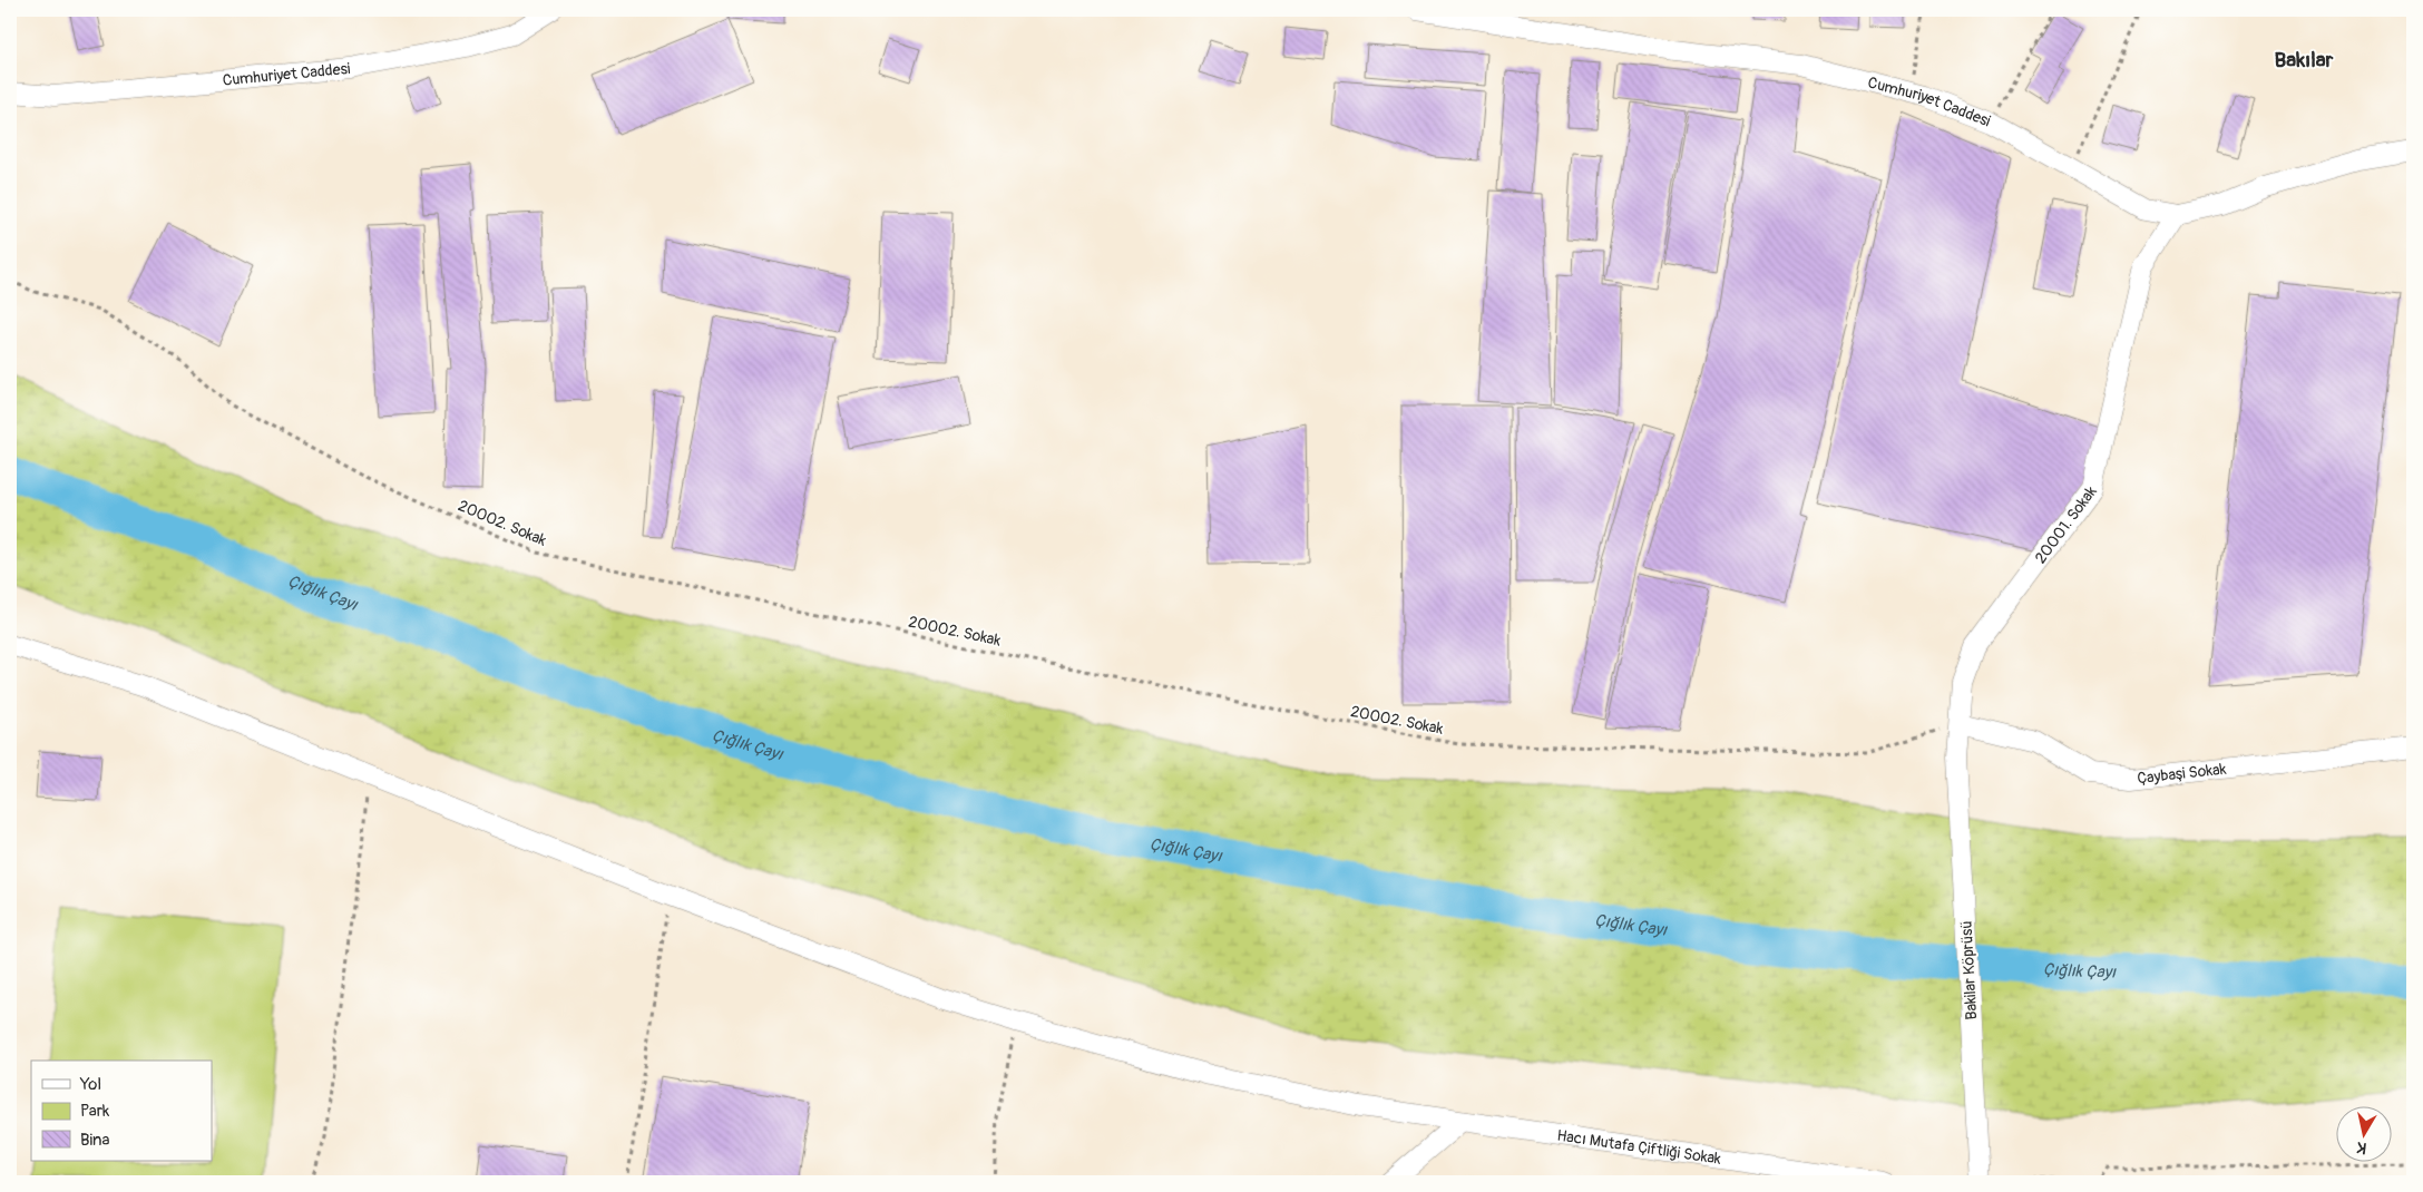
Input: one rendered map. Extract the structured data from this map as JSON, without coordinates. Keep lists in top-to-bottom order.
{
  "streets": {
    "street": [
      "Cumhuriyet Caddesi",
      "20001. Sokak",
      "Çaybaşi Sokak",
      "Bakilar Köprüsü",
      "Hacı Mutafa Çiftliği Sokak"
    ],
    "path": ["20002. Sokak"]
  },
  "crossings": [
    ["Cumhuriyet Caddesi", "20001. Sokak"],
    ["20002. Sokak", "20001. Sokak"],
    ["20002. Sokak", "Çaybaşi Sokak"],
    ["20001. Sokak", "Çaybaşi Sokak"],
    ["20001. Sokak", "Bakilar Köprüsü"]
  ],
  "districts": ["Bakılar"],
  "water": ["Çığlık Çayı"],
  "legend": ["Yol", "Park", "Bina"],
  "north": "bottom"
}
